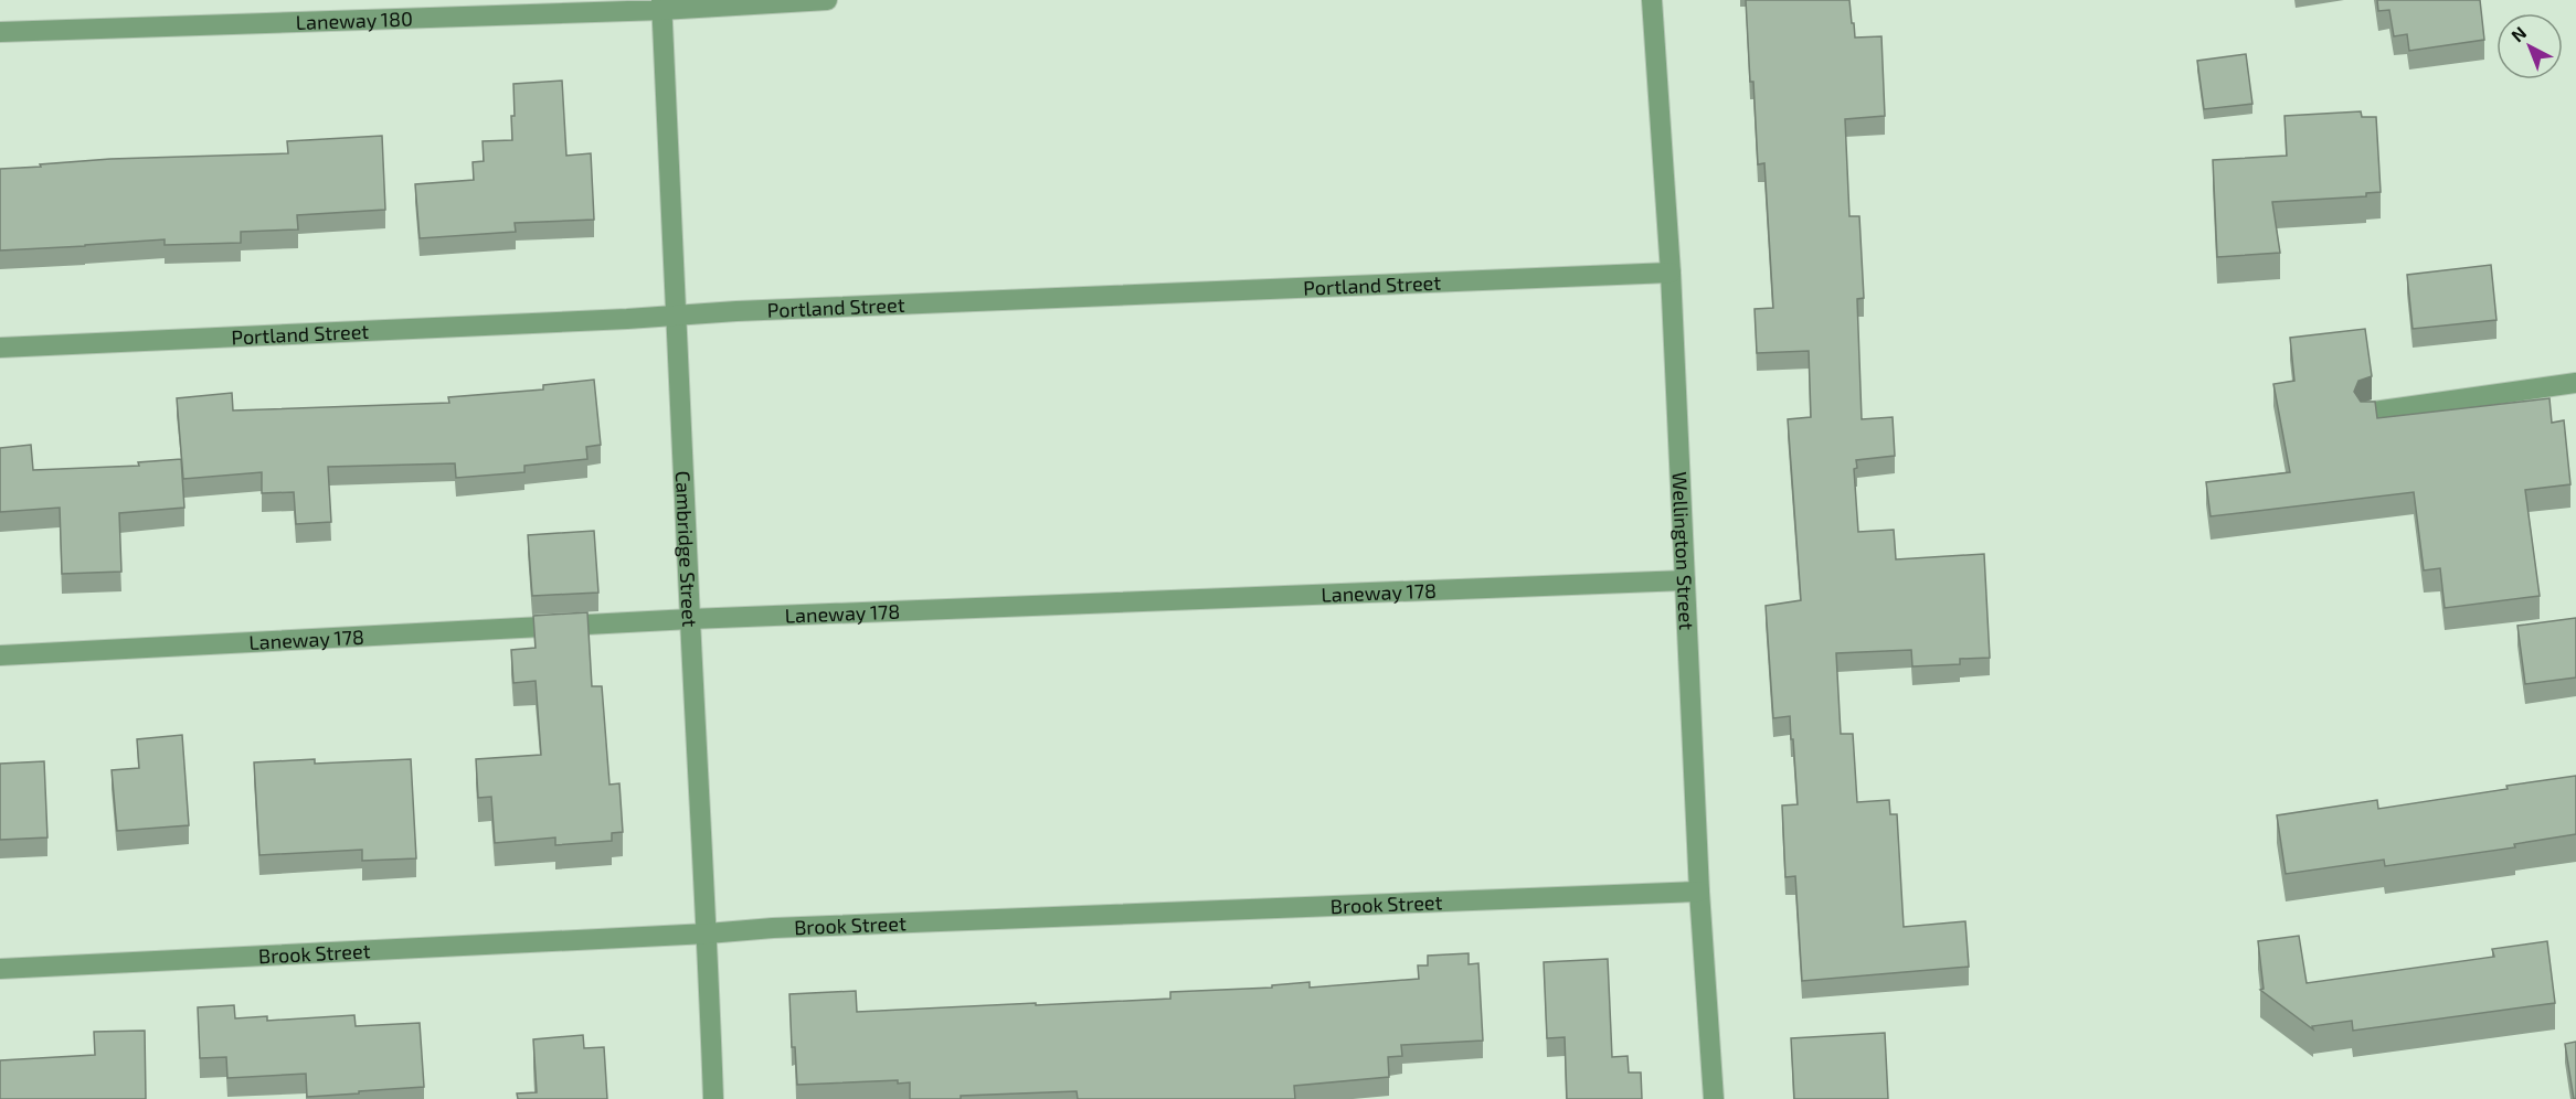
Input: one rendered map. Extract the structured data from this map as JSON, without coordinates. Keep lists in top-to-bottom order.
{
  "streets": {
    "street": [
      "Laneway 180",
      "Portland Street",
      "Cambridge Street",
      "Wellington Street",
      "Laneway 178",
      "Brook Street"
    ]
  },
  "crossings": [
    ["Laneway 180", "Cambridge Street"],
    ["Portland Street", "Cambridge Street"],
    ["Portland Street", "Wellington Street"],
    ["Cambridge Street", "Laneway 178"],
    ["Cambridge Street", "Brook Street"],
    ["Wellington Street", "Laneway 178"],
    ["Wellington Street", "Brook Street"]
  ],
  "north": "top left"
}
